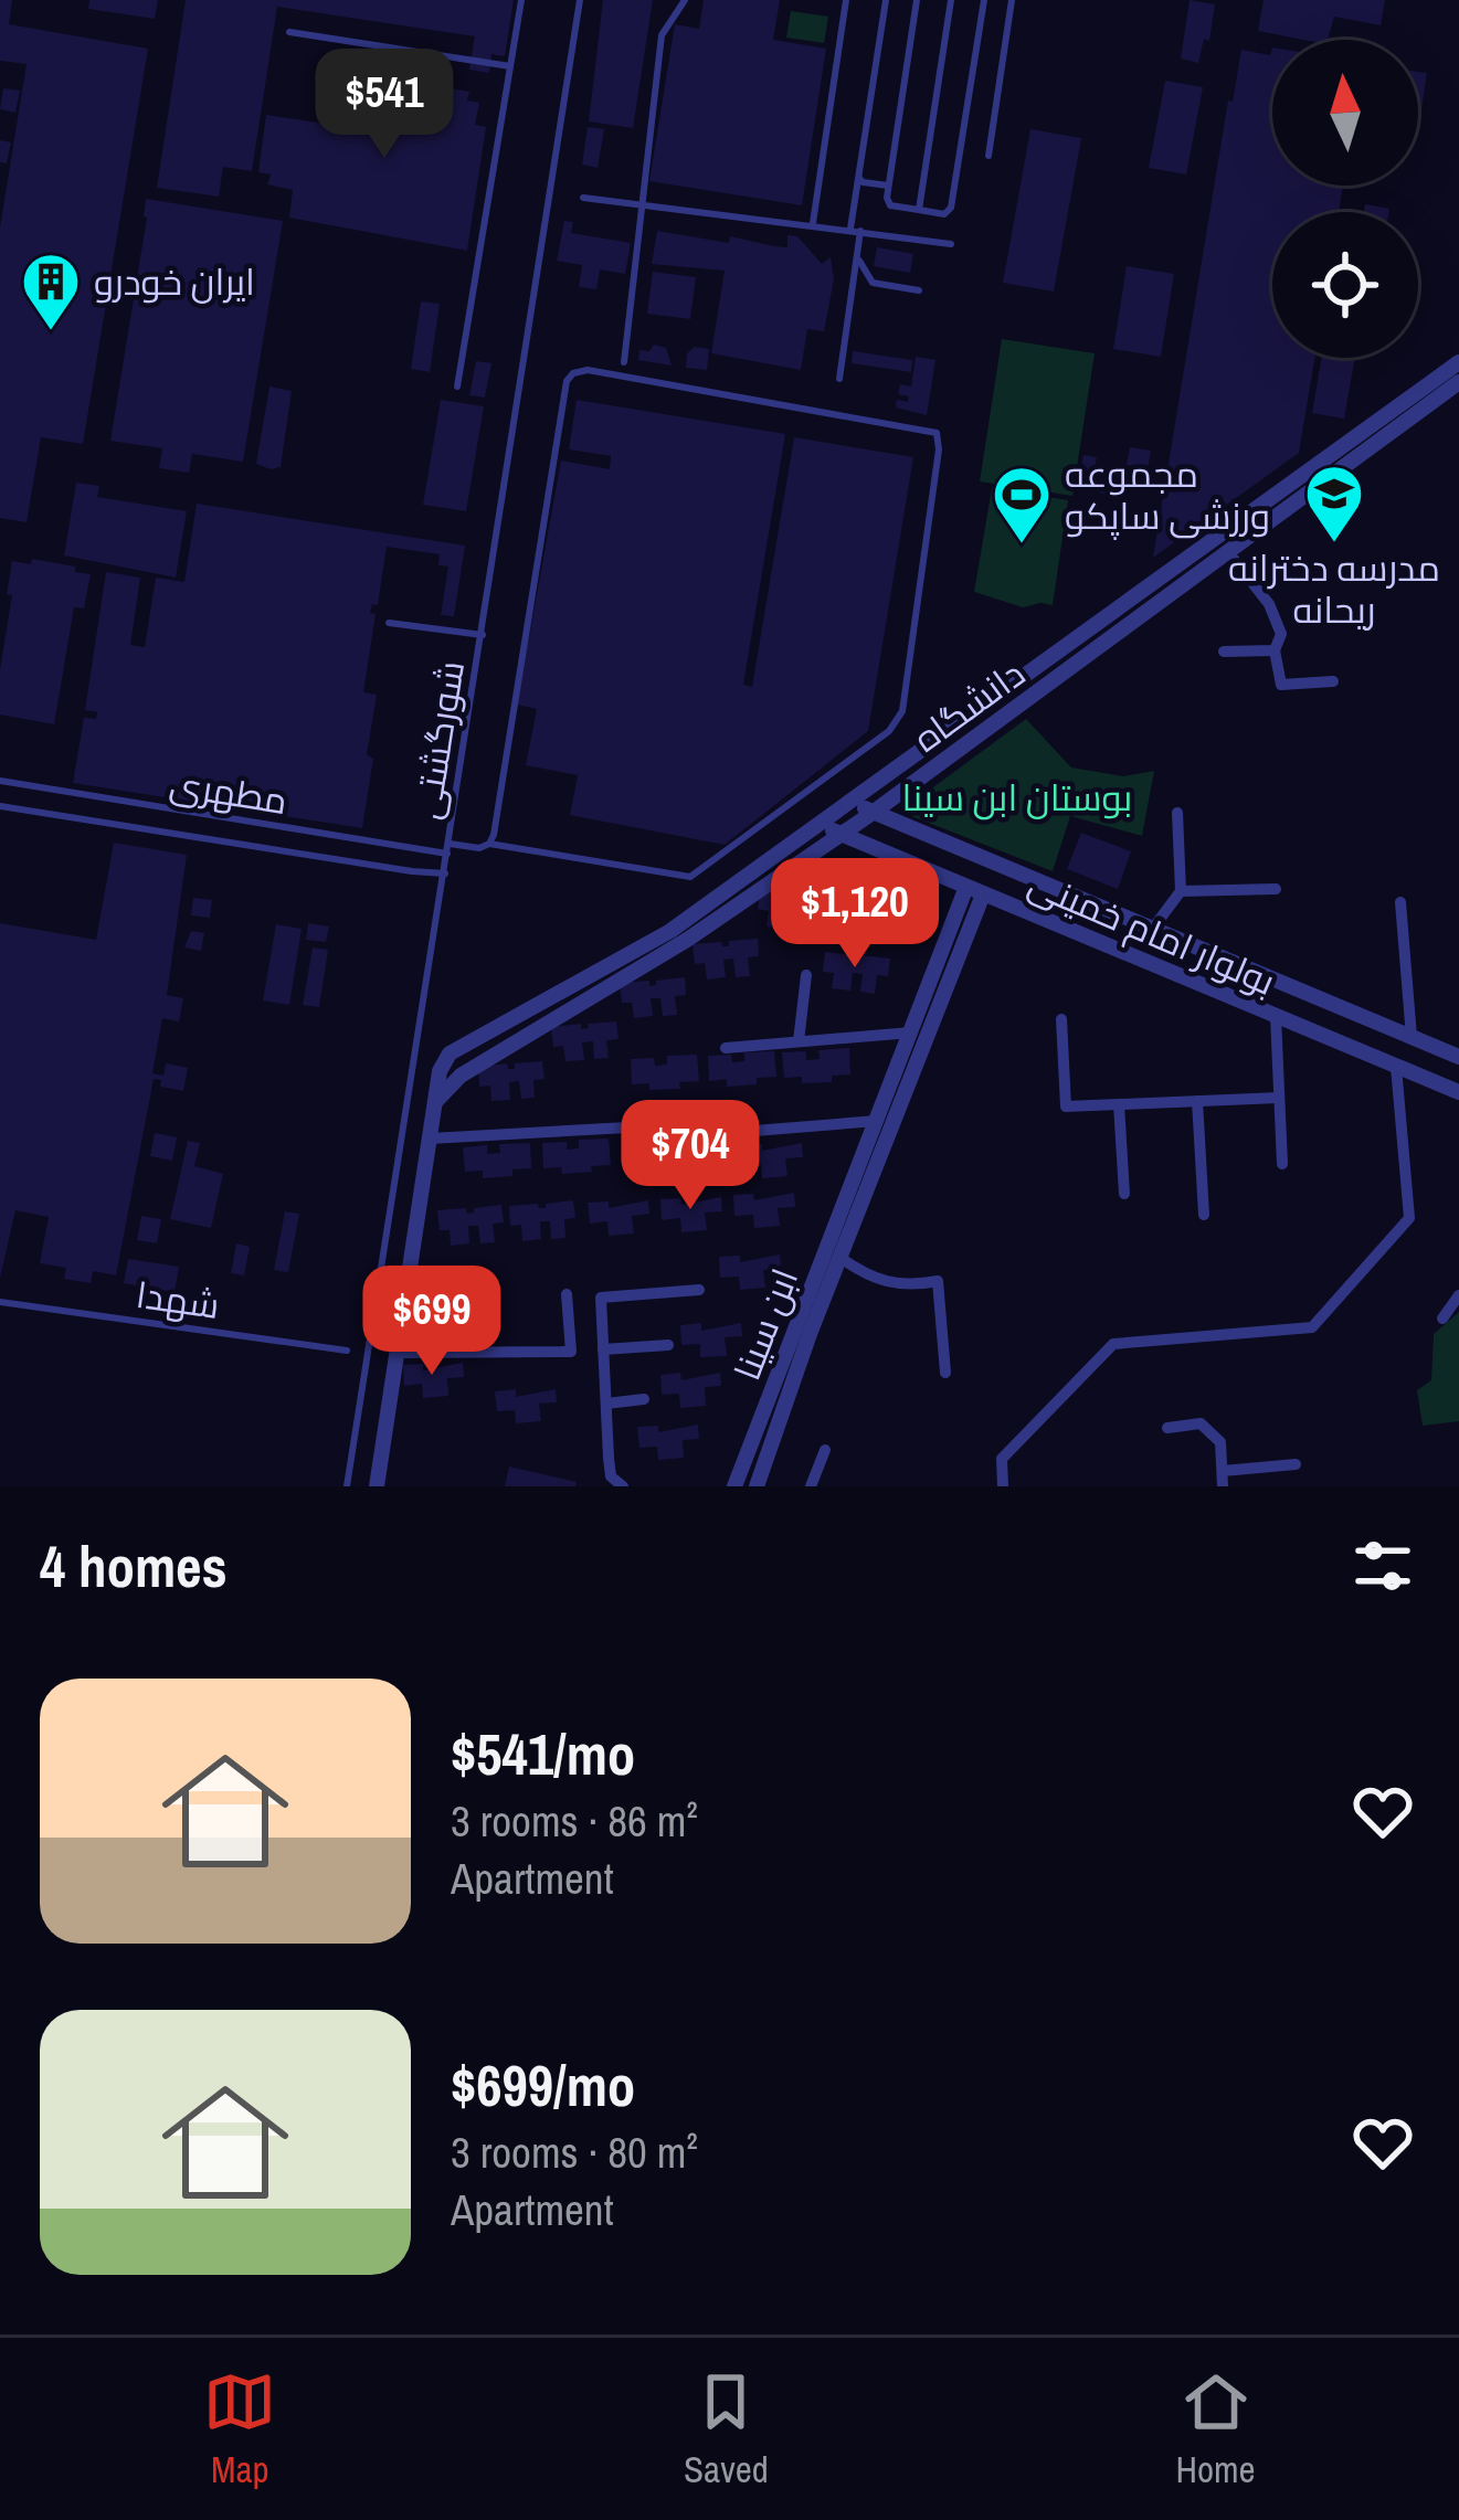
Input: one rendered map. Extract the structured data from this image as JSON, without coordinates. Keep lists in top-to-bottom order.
{
  "streets": {
    "street": ["دانشگاه", "بولوار امام خمینی", "ابن سینا"],
    "lane": ["شورگشتی", "مطهری", "شهدا"]
  },
  "crossings": [
    ["دانشگاه", "بولوار امام خمینی"],
    ["شورگشتی", "مطهری"],
    ["بولوار امام خمینی", "ابن سینا"]
  ],
  "parks": ["بوستان ابن سینا"],
  "places": {
    "building": ["ایران خودرو"],
    "school or university": ["مدرسه دخترانه ریحانه"],
    "sports": ["مجموعه ورزشی ساپکو"]
  },
  "north": "top",
  "page": {
    "price": [
      "$541",
      "$1,120",
      "$704",
      "$699"
    ],
    "heading": "4 homes",
    "list": [
      {
        "name": "$541/mo",
        "note": "3 rooms · 86 m² · Apartment"
      },
      {
        "name": "$699/mo",
        "note": "3 rooms · 80 m² · Apartment"
      }
    ],
    "tabs": ["Map", "Saved", "Home"]
  }
}
